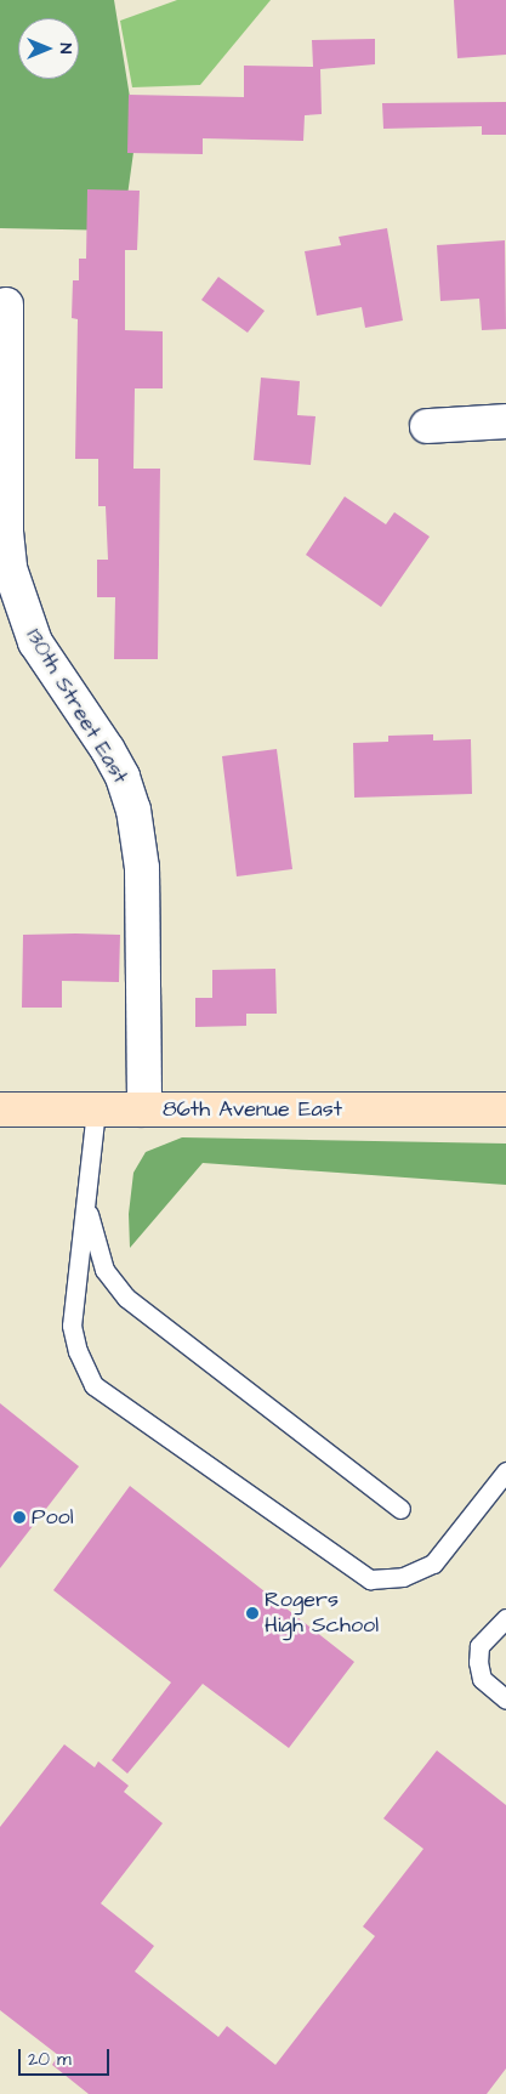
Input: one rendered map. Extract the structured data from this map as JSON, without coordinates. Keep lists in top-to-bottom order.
{
  "streets": {
    "street": ["130th Street East", "86th Avenue East"]
  },
  "crossings": [
    ["130th Street East", "86th Avenue East"]
  ],
  "places": ["Pool", "Rogers High School"],
  "scale_bar": "20 m",
  "north": "right"
}
